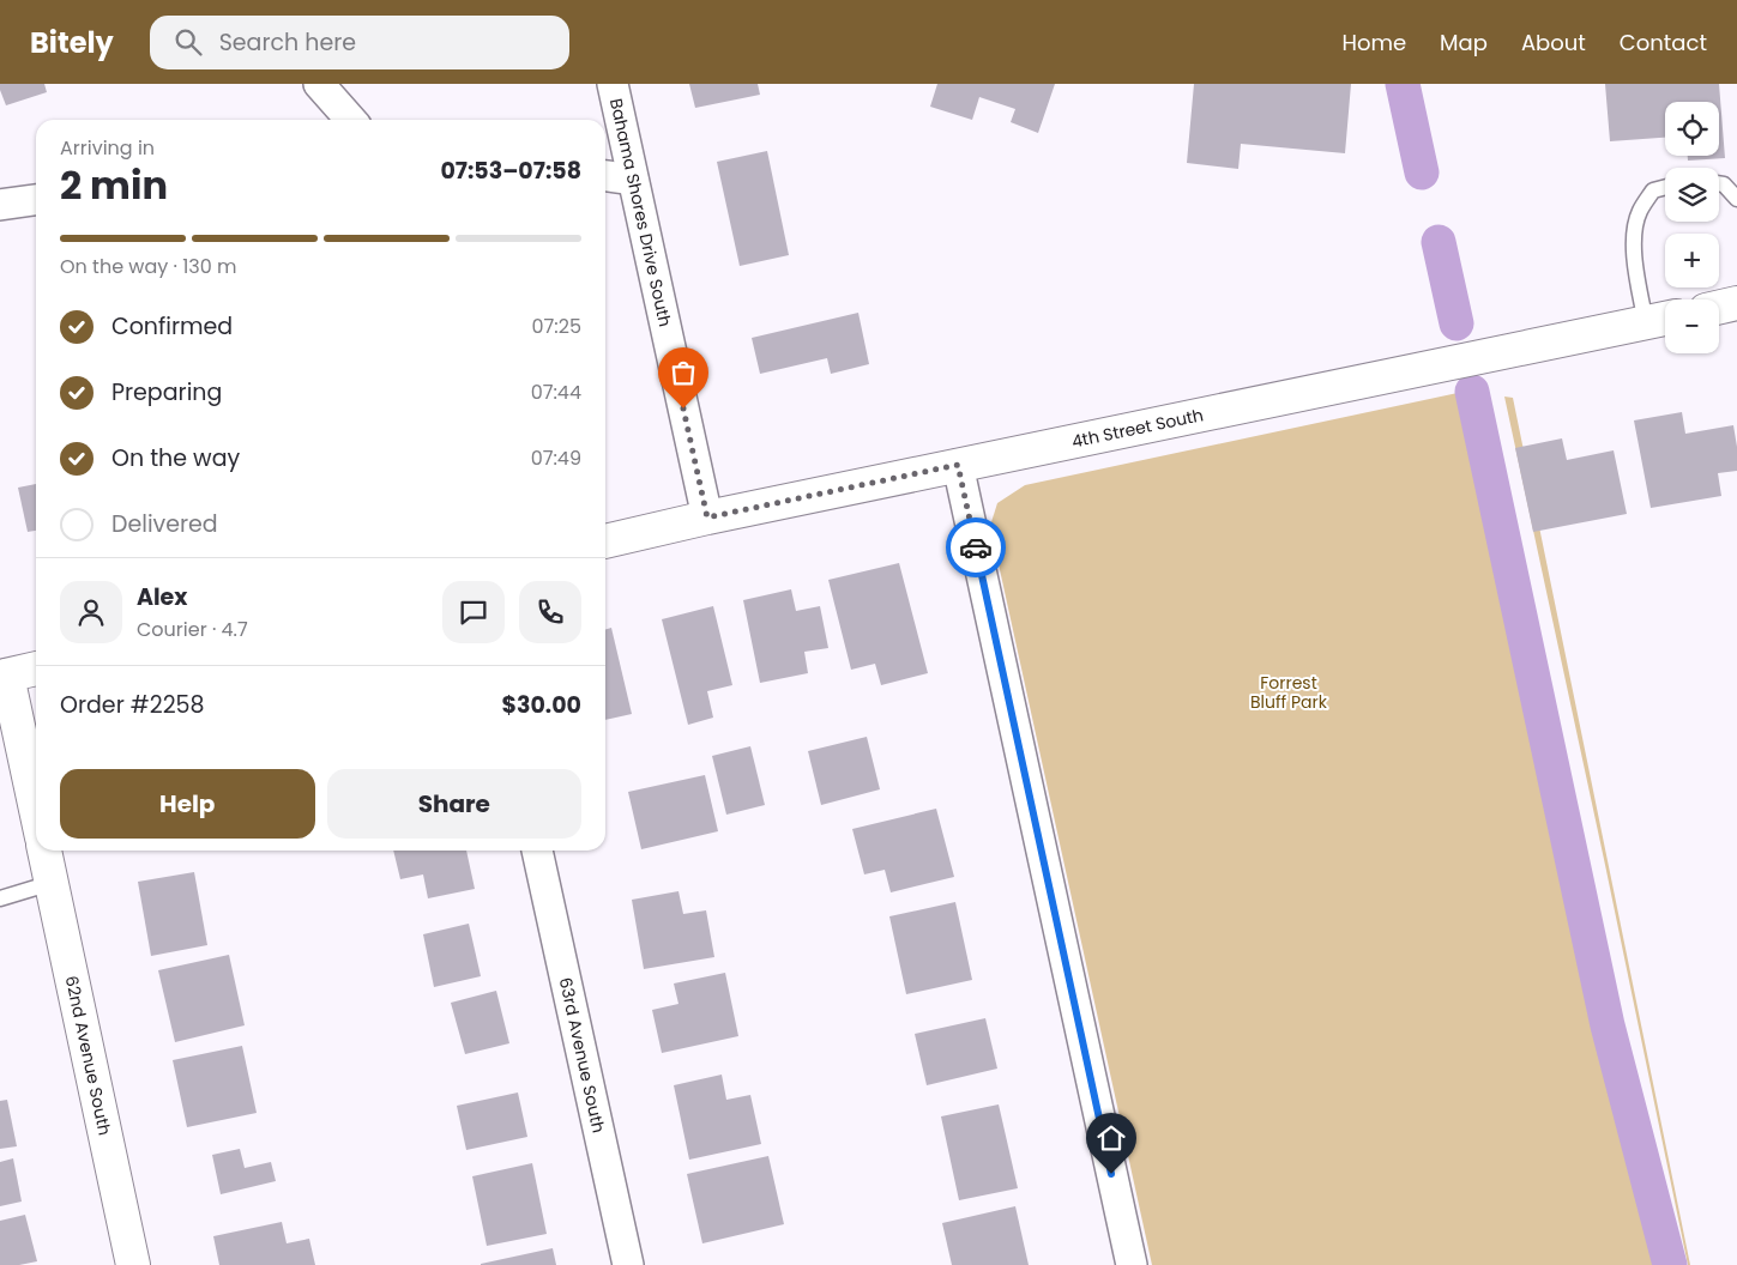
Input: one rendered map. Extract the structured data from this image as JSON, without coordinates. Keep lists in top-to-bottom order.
{
  "streets": {
    "street": [
      "Bahama Shores Drive South",
      "4th Street South",
      "63rd Avenue South",
      "62nd Avenue South"
    ]
  },
  "crossings": [
    ["Bahama Shores Drive South", "4th Street South"]
  ],
  "parks": ["Forrest Bluff Park"],
  "page": {
    "header": "Bitely",
    "search": "Search here",
    "nav": [
      "Home",
      "Map",
      "About",
      "Contact"
    ],
    "map_buttons": ["+", "−"],
    "heading": ["2 min", "Arriving in", "07:53–07:58"],
    "panel": [
      "Alex",
      "Courier · 4.7",
      "Order #2258",
      "$30.00"
    ],
    "bar": "On the way · 130 m",
    "list": [
      ["Confirmed", "07:25"],
      ["Preparing", "07:44"],
      ["On the way", "07:49"],
      "Delivered"
    ],
    "buttons": ["Help", "Share"]
  }
}
